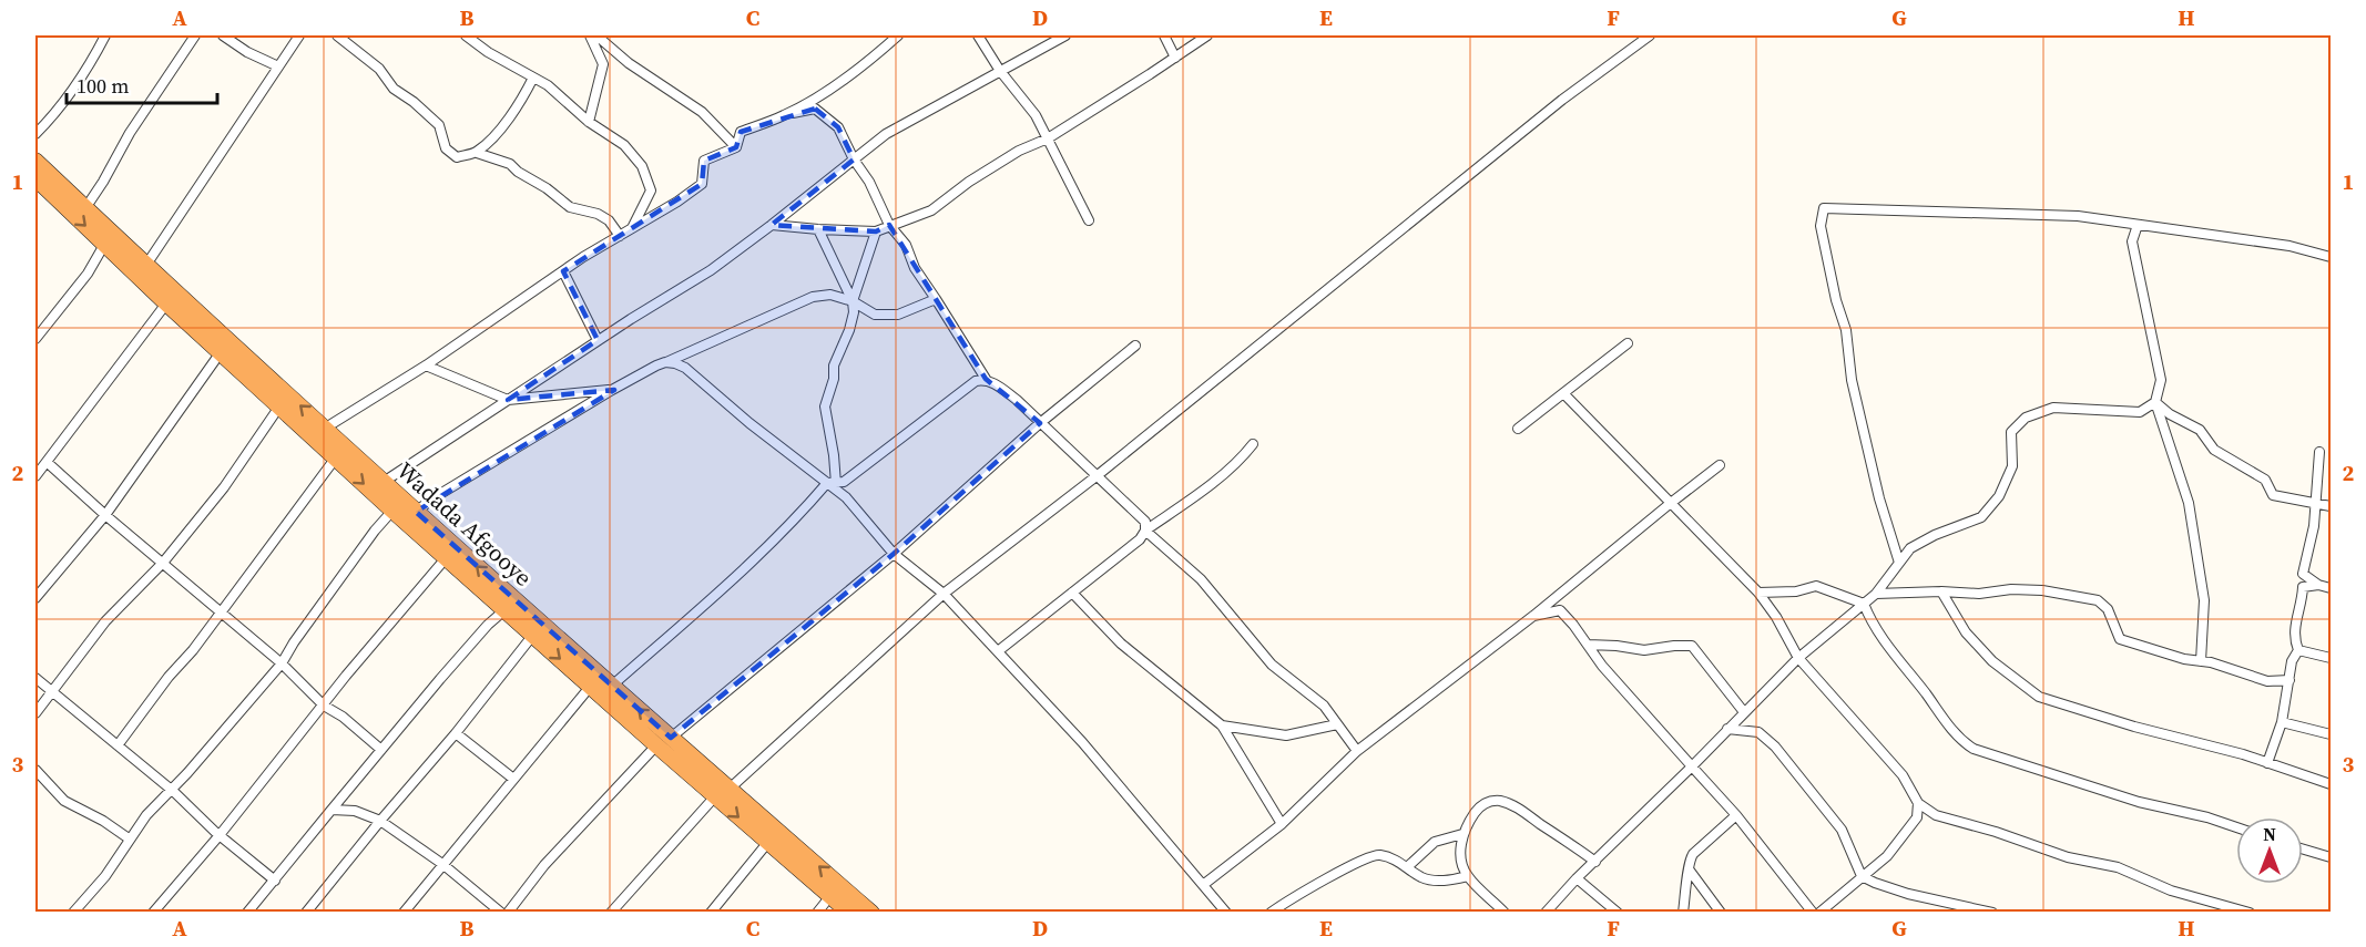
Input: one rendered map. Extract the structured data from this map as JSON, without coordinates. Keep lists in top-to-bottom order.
{
  "streets": {
    "highway": ["Wadada Afgooye"]
  },
  "scale_bar": "100 m",
  "north": "top",
  "grid": {
    "columns": [
      "A",
      "B",
      "C",
      "D",
      "E",
      "F",
      "G",
      "H"
    ],
    "rows": ["1", "2", "3"]
  }
}
